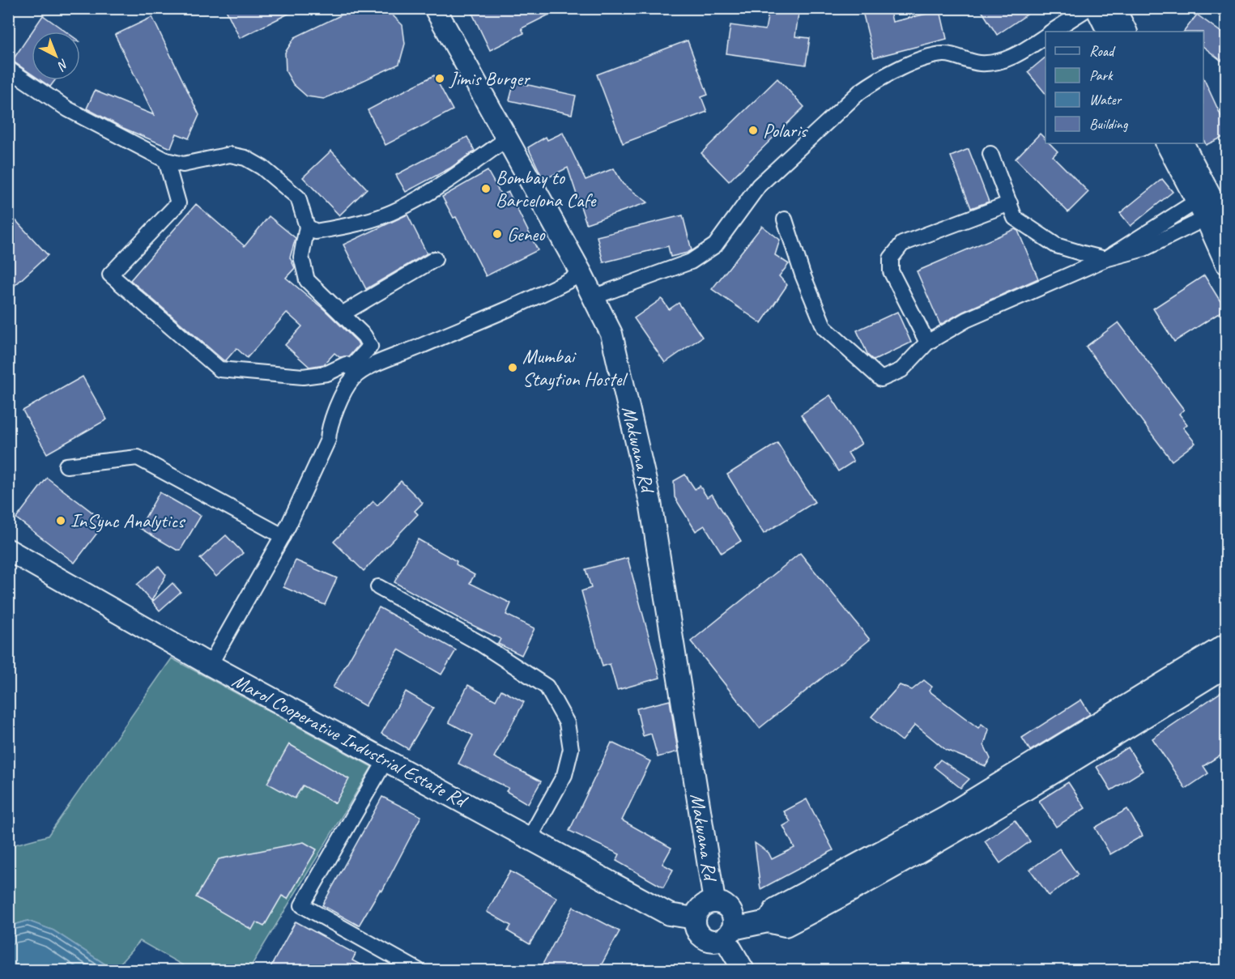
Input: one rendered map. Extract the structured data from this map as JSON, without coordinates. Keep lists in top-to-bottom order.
{
  "streets": {
    "street": ["Makwana Rd", "Marol Cooperative Industrial Estate Rd"]
  },
  "crossings": [
    ["Makwana Rd", "Marol Cooperative Industrial Estate Rd"]
  ],
  "places": [
    "Jimis Burger",
    "Polaris",
    "Bombay to Barcelona Cafe",
    "Geneo",
    "Mumbai Staytion Hostel",
    "InSync Analytics"
  ],
  "legend": [
    "Road",
    "Park",
    "Water",
    "Building"
  ],
  "north": "bottom right"
}
